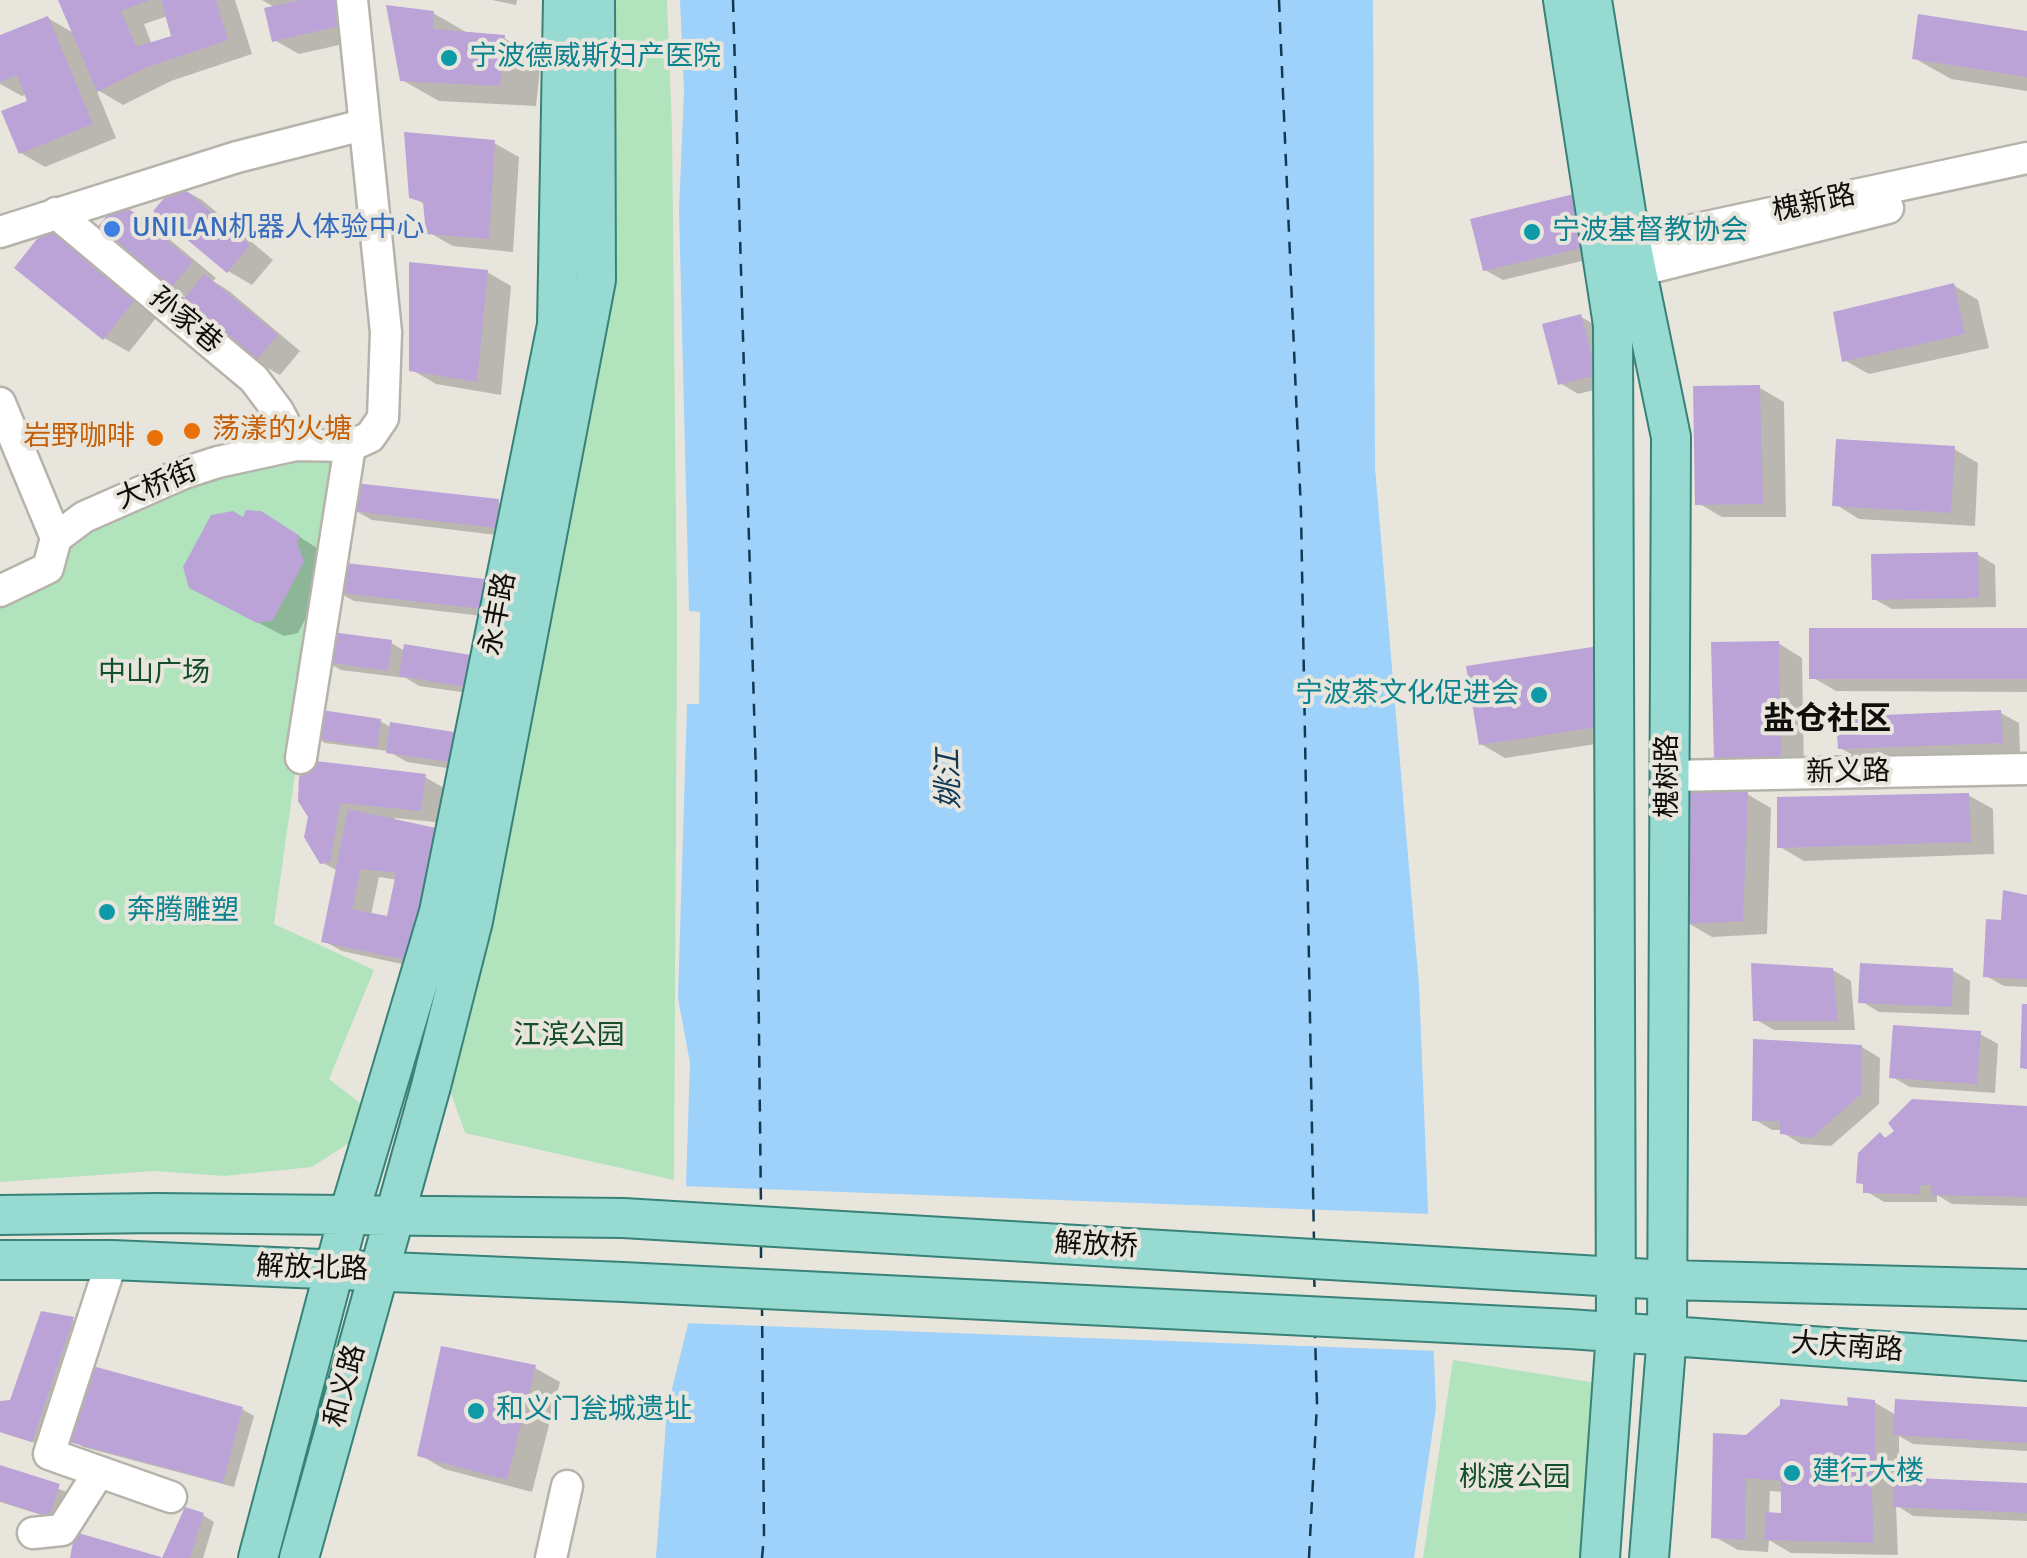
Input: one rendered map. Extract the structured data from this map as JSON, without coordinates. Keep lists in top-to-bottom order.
{
  "streets": {
    "main road": [
      "永丰路",
      "槐树路",
      "解放桥",
      "解放北路",
      "大庆南路",
      "和义路"
    ],
    "street": [
      "槐新路",
      "孙家巷",
      "大桥街",
      "新义路"
    ]
  },
  "crossings": [
    ["槐新路", "槐树路"],
    ["孙家巷", "大桥街"],
    ["永丰路", "解放北路"],
    ["永丰路", "和义路"],
    ["新义路", "槐树路"],
    ["槐树路", "解放桥"],
    ["槐树路", "大庆南路"],
    ["解放桥", "解放北路"],
    ["解放北路", "大庆南路"],
    ["解放北路", "和义路"]
  ],
  "districts": ["盐仓社区"],
  "water": ["姚江"],
  "parks": ["中山广场", "江滨公园", "桃渡公园"],
  "places": [
    "宁波德威斯妇产医院",
    "UNILAN机器人体验中心",
    "宁波基督教协会",
    "荡漾的火塘",
    "岩野咖啡",
    "宁波茶文化促进会",
    "奔腾雕塑",
    "和义门瓮城遗址",
    "建行大楼"
  ]
}
